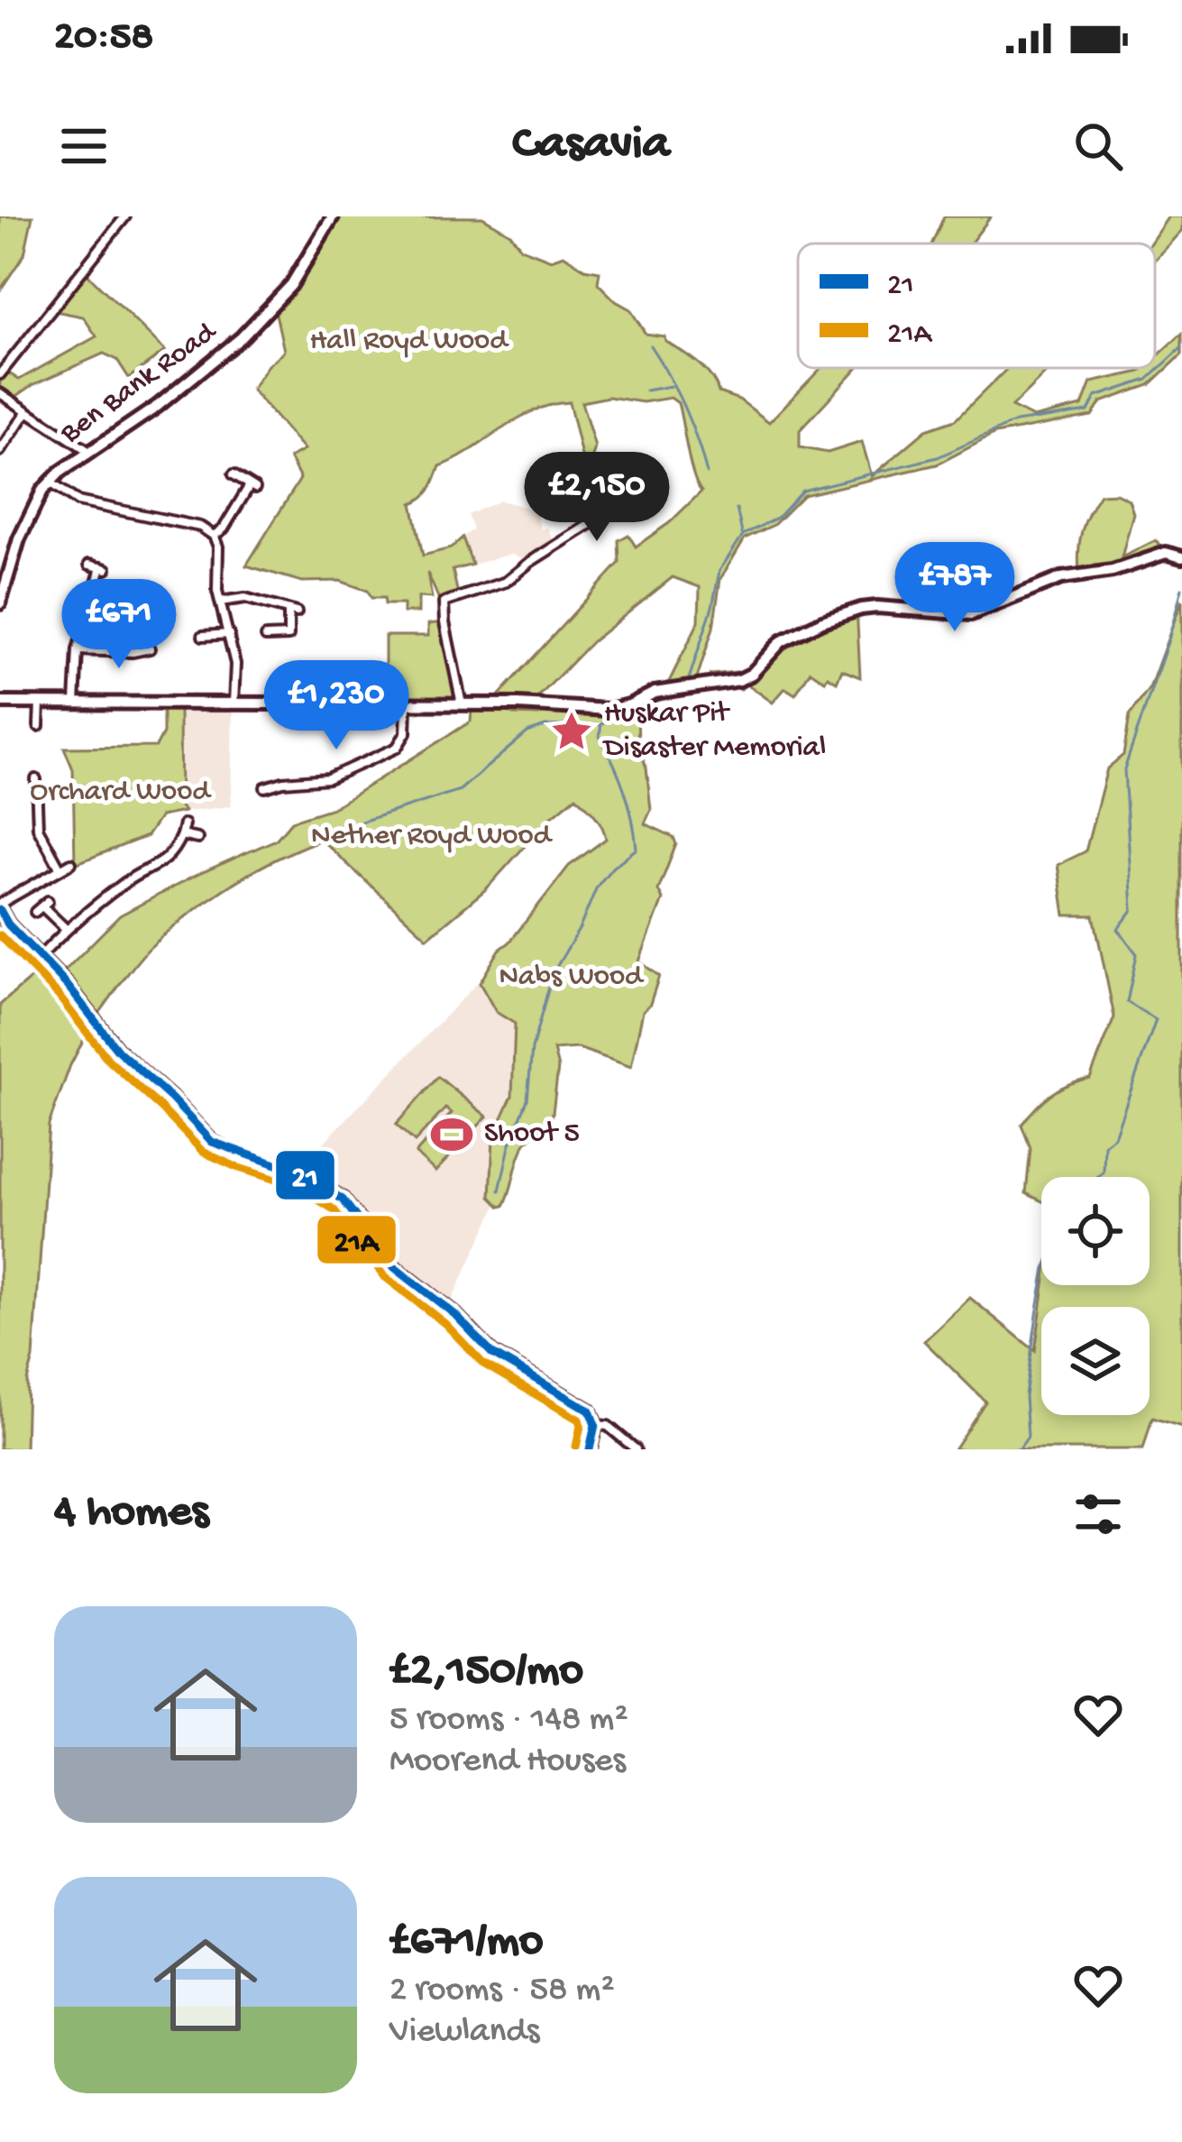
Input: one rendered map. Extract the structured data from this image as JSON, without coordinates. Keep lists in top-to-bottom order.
{
  "streets": {
    "main road": ["Ben Bank Road"]
  },
  "parks": [
    "Hall Royd Wood",
    "Orchard Wood",
    "Nether Royd Wood",
    "Nabs Wood"
  ],
  "places": {
    "place": ["Huskar Pit Disaster Memorial"],
    "sports": ["Shoot 5"]
  },
  "lines": ["transit line 21", "transit line 21A"],
  "legend": ["21", "21A"],
  "page": {
    "status": "20:58",
    "header": "Casavia",
    "price": [
      "£2,150",
      "£787",
      "£671",
      "£1,230"
    ],
    "heading": "4 homes",
    "list": [
      {
        "name": "£2,150/mo",
        "note": "5 rooms · 148 m² · Moorend Houses"
      },
      {
        "name": "£671/mo",
        "note": "2 rooms · 58 m² · Viewlands"
      }
    ]
  }
}
